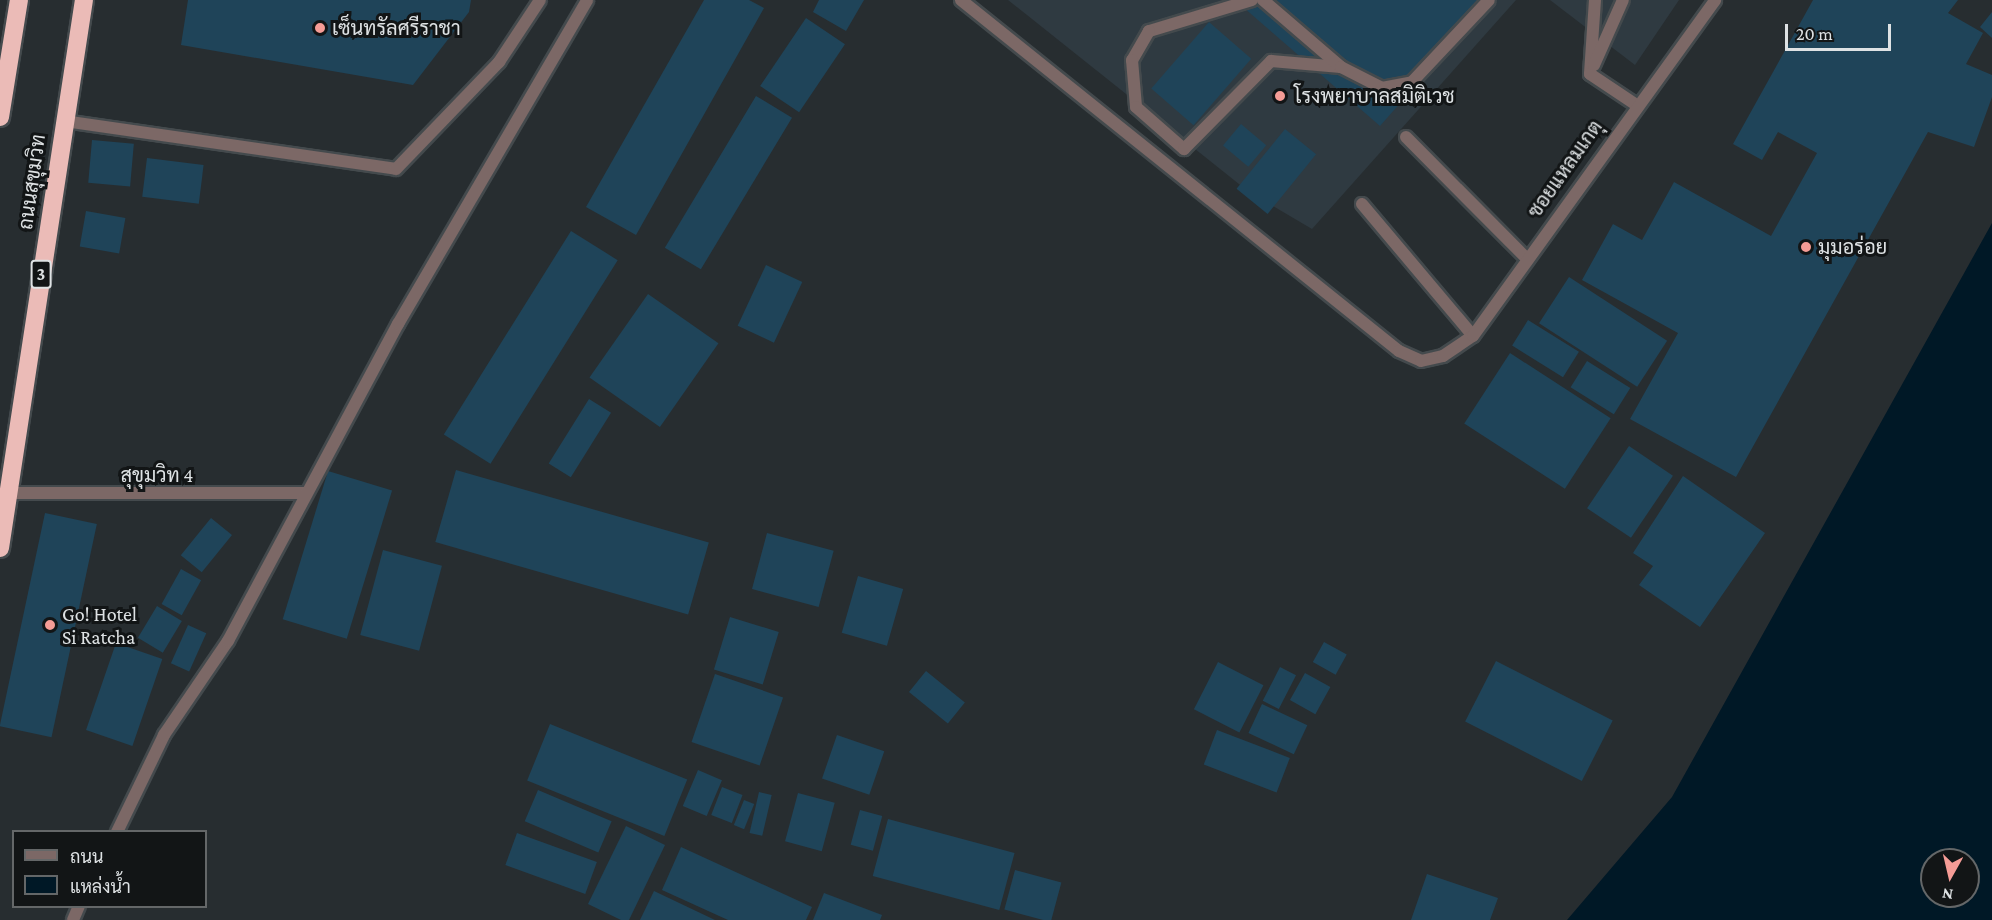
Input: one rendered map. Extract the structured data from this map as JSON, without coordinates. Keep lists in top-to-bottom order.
{
  "streets": {
    "highway": ["ถนนสุขุมวิท", "3"],
    "street": ["ซอยแหลมเกตุ", "สุขุมวิท 4"]
  },
  "crossings": [
    ["ถนนสุขุมวิท", "สุขุมวิท 4"]
  ],
  "places": [
    "เซ็นทรัลศรีราชา",
    "โรงพยาบาลสมิติเวช",
    "มุมอร่อย",
    "Go! Hotel Si Ratcha"
  ],
  "legend": ["ถนน", "แหล่งน้ำ"],
  "scale_bar": "20 m",
  "north": "bottom"
}
